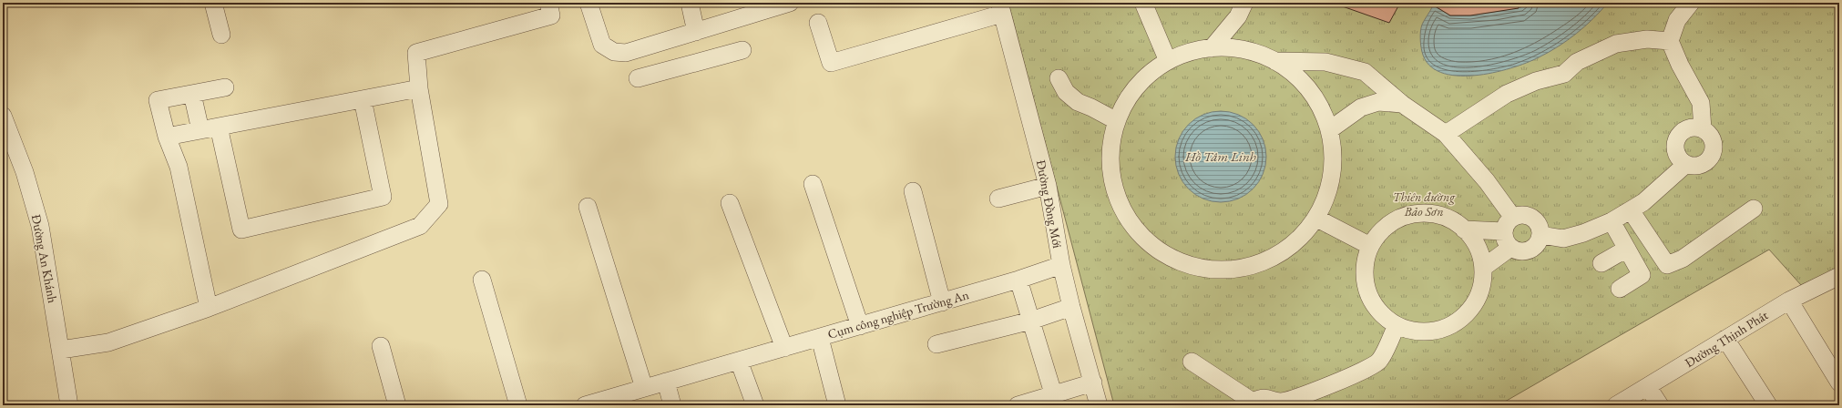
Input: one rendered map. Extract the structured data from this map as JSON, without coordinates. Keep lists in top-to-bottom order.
{
  "streets": {
    "street": [
      "Đường Đồng Mới",
      "Đường An Khánh",
      "Cụm công nghiệp Trường An",
      "Đường Thịnh Phát"
    ]
  },
  "crossings": [
    ["Đường Đồng Mới", "Cụm công nghiệp Trường An"]
  ],
  "water": ["Hồ Tâm Linh"],
  "parks": ["Thiên đường Bảo Sơn"]
}
